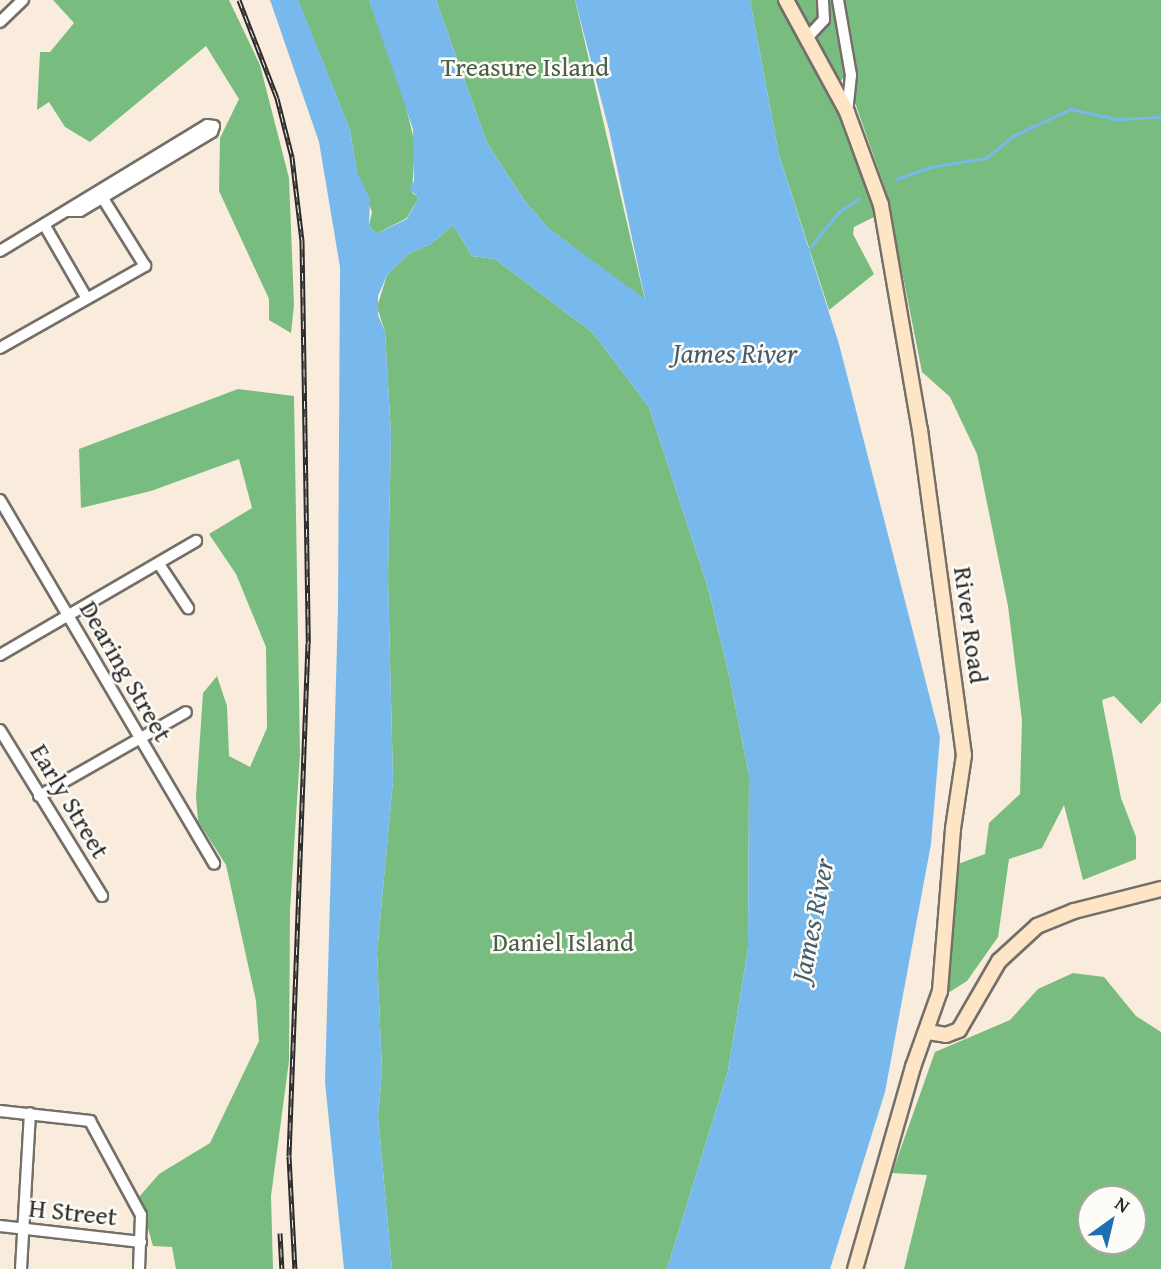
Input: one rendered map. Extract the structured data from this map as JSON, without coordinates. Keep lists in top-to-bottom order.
{
  "streets": {
    "street": [
      "River Road",
      "Dearing Street",
      "Early Street",
      "H Street"
    ]
  },
  "water": ["James River"],
  "parks": ["Treasure Island", "Daniel Island"],
  "north": "top right"
}
